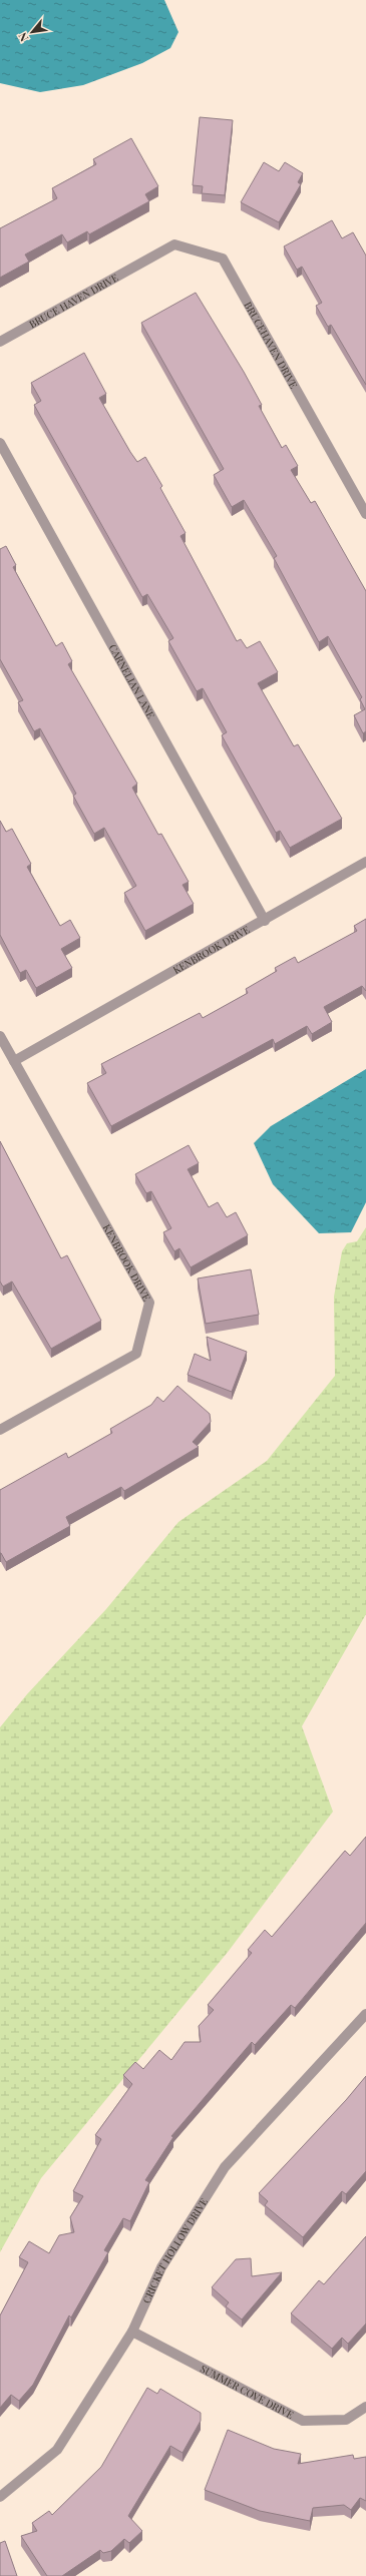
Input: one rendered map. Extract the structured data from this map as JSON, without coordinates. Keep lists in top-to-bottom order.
{
  "streets": {
    "street": [
      "BRUCE HAVEN DRIVE",
      "BRUCEHAVEN DRIVE",
      "CARNELIAN LANE",
      "KENBROOK DRIVE",
      "CRICKET HOLLOW DRIVE",
      "SUMMER COVE DRIVE"
    ]
  },
  "crossings": [
    ["BRUCE HAVEN DRIVE", "BRUCEHAVEN DRIVE"],
    ["CARNELIAN LANE", "KENBROOK DRIVE"],
    ["CRICKET HOLLOW DRIVE", "SUMMER COVE DRIVE"]
  ],
  "north": "bottom left"
}
